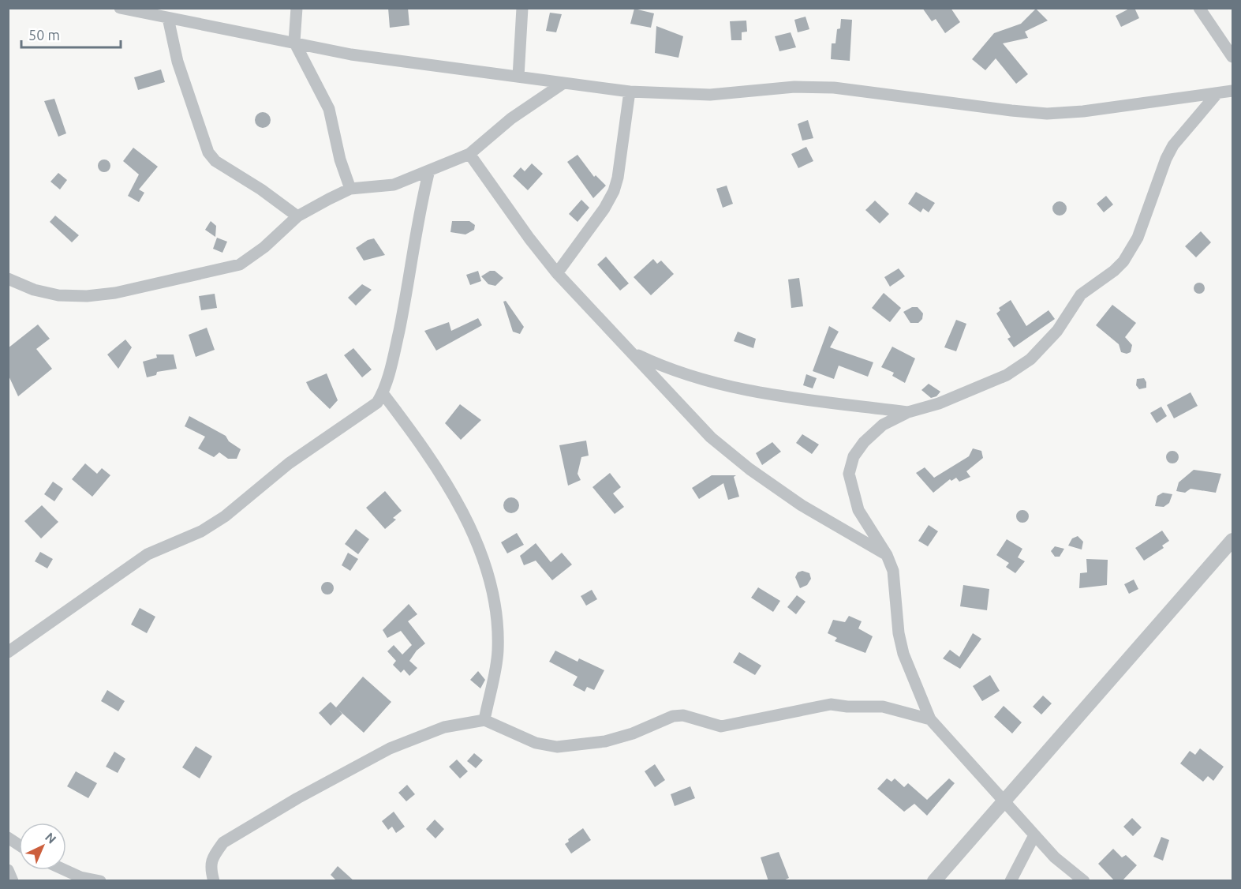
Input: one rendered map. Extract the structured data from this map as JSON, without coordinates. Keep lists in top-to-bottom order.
{
  "scale_bar": "50 m",
  "north": "top right"
}
